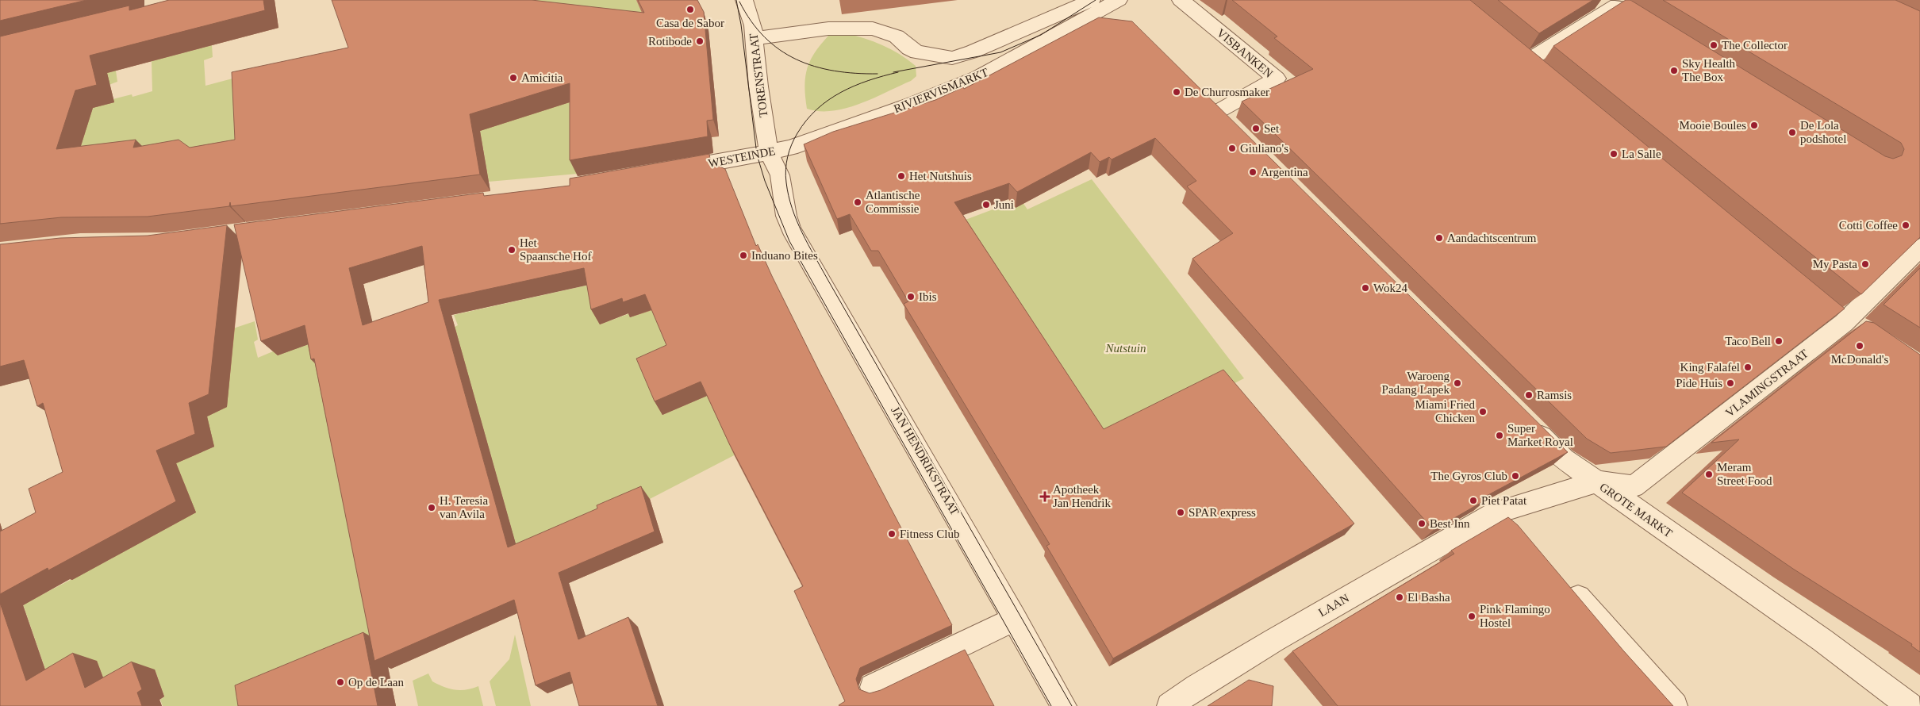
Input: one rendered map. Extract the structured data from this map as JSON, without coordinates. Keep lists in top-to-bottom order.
{
  "streets": {
    "street": [
      "VISBANKEN",
      "TORENSTRAAT",
      "RIVIERVISMARKT",
      "WESTEINDE",
      "VLAMINGSTRAAT",
      "JAN HENDRIKSTRAAT",
      "GROTE MARKT",
      "LAAN"
    ]
  },
  "crossings": [
    ["TORENSTRAAT", "WESTEINDE"],
    ["TORENSTRAAT", "JAN HENDRIKSTRAAT"],
    ["RIVIERVISMARKT", "WESTEINDE"],
    ["WESTEINDE", "JAN HENDRIKSTRAAT"],
    ["VLAMINGSTRAAT", "GROTE MARKT"],
    ["GROTE MARKT", "LAAN"]
  ],
  "parks": ["Nutstuin"],
  "places": {
    "other": [
      "Casa de Sabor",
      "Rotibode",
      "The Collector",
      "Sky Health The Box",
      "Amicitia",
      "De Churrosmaker",
      "Mooie Boules",
      "Set",
      "De Lola podshotel",
      "Giuliano's",
      "La Salle",
      "Argentina",
      "Het Nutshuis",
      "Atlantische Commissie",
      "Juni",
      "Cotti Coffee",
      "Aandachtscentrum",
      "Het Spaansche Hof",
      "Induano Bites",
      "My Pasta",
      "Wok24",
      "Ibis",
      "Taco Bell",
      "McDonald's",
      "King Falafel",
      "Waroeng Padang Lapek",
      "Pide Huis",
      "Ramsis",
      "Miami Fried Chicken",
      "Super Market Royal",
      "Meram Street Food",
      "The Gyros Club",
      "Piet Patat",
      "H. Teresia van Avila",
      "SPAR express",
      "Best Inn",
      "Fitness Club",
      "El Basha",
      "Pink Flamingo Hostel",
      "Op de Laan"
    ],
    "health": ["Apotheek Jan Hendrik"]
  }
}
